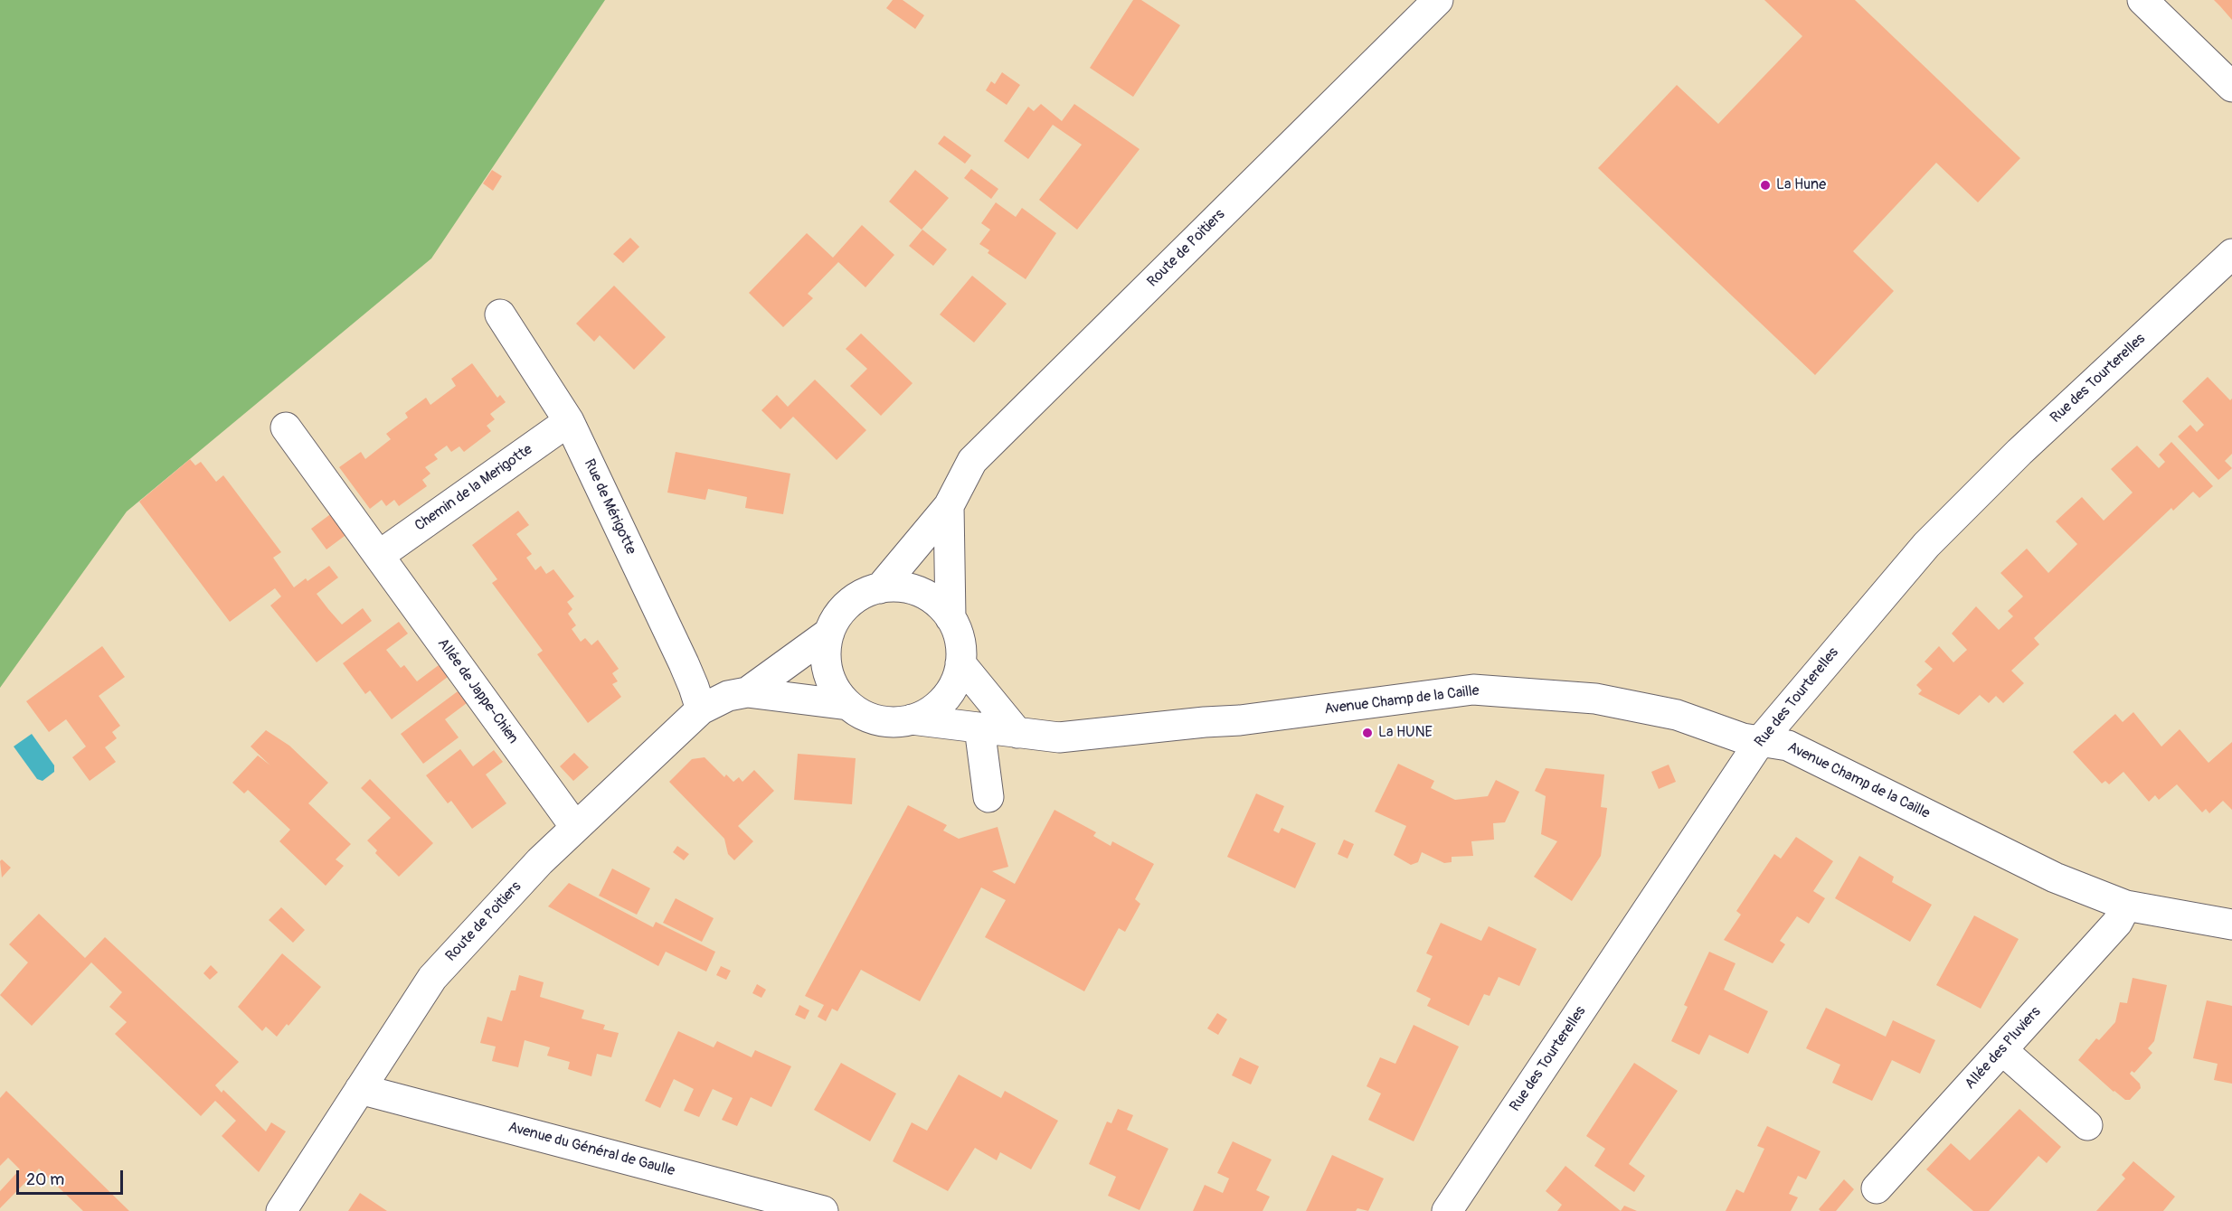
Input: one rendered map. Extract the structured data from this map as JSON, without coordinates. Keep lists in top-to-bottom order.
{
  "streets": {
    "street": [
      "Route de Poitiers",
      "Rue des Tourterelles",
      "Chemin de la Merigotte",
      "Rue de Mérigotte",
      "Allée de Jappe-Chien",
      "Avenue Champ de la Caille",
      "Allée des Pluviers",
      "Avenue du Général de Gaulle"
    ]
  },
  "crossings": [
    ["Route de Poitiers", "Rue de Mérigotte"],
    ["Route de Poitiers", "Allée de Jappe-Chien"],
    ["Route de Poitiers", "Avenue Champ de la Caille"],
    ["Route de Poitiers", "Avenue du Général de Gaulle"],
    ["Rue des Tourterelles", "Avenue Champ de la Caille"],
    ["Chemin de la Merigotte", "Rue de Mérigotte"],
    ["Chemin de la Merigotte", "Allée de Jappe-Chien"],
    ["Avenue Champ de la Caille", "Allée des Pluviers"]
  ],
  "places": ["La Hune", "La HUNE"],
  "scale_bar": "20 m"
}
